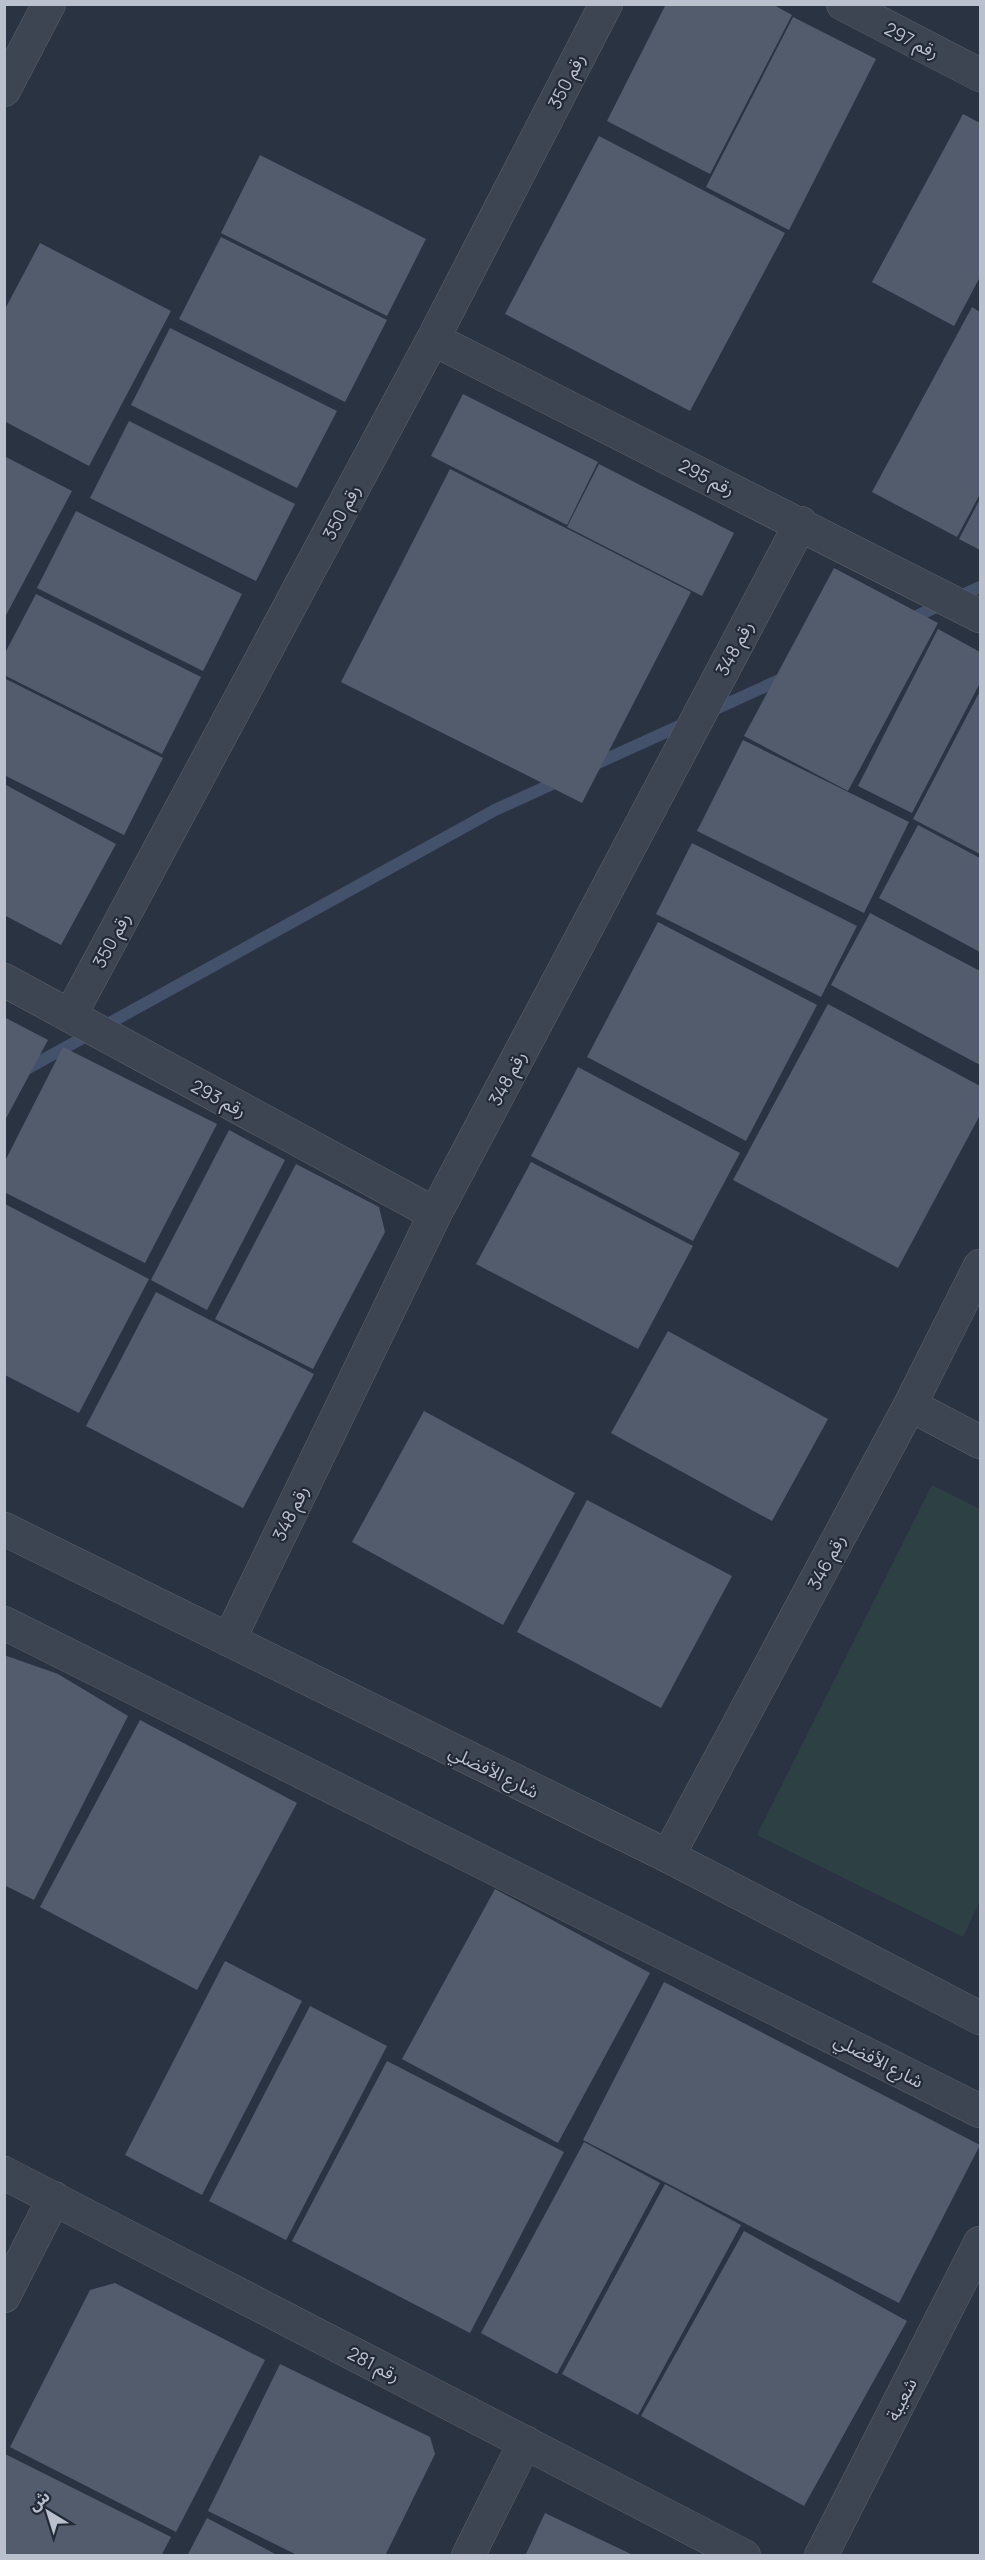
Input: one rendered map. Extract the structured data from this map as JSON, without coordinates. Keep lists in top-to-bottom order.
{
  "streets": {
    "street": [
      "رقم 297",
      "رقم 350",
      "رقم 295",
      "رقم 348",
      "رقم 293",
      "رقم 346",
      "شارع الأفضلي",
      "رقم 281",
      "شعيبة"
    ]
  },
  "crossings": [
    ["رقم 350", "رقم 295"],
    ["رقم 350", "رقم 293"],
    ["رقم 295", "رقم 348"],
    ["رقم 348", "رقم 293"],
    ["رقم 348", "شارع الأفضلي"],
    ["رقم 346", "شارع الأفضلي"]
  ],
  "north": "top left"
}
